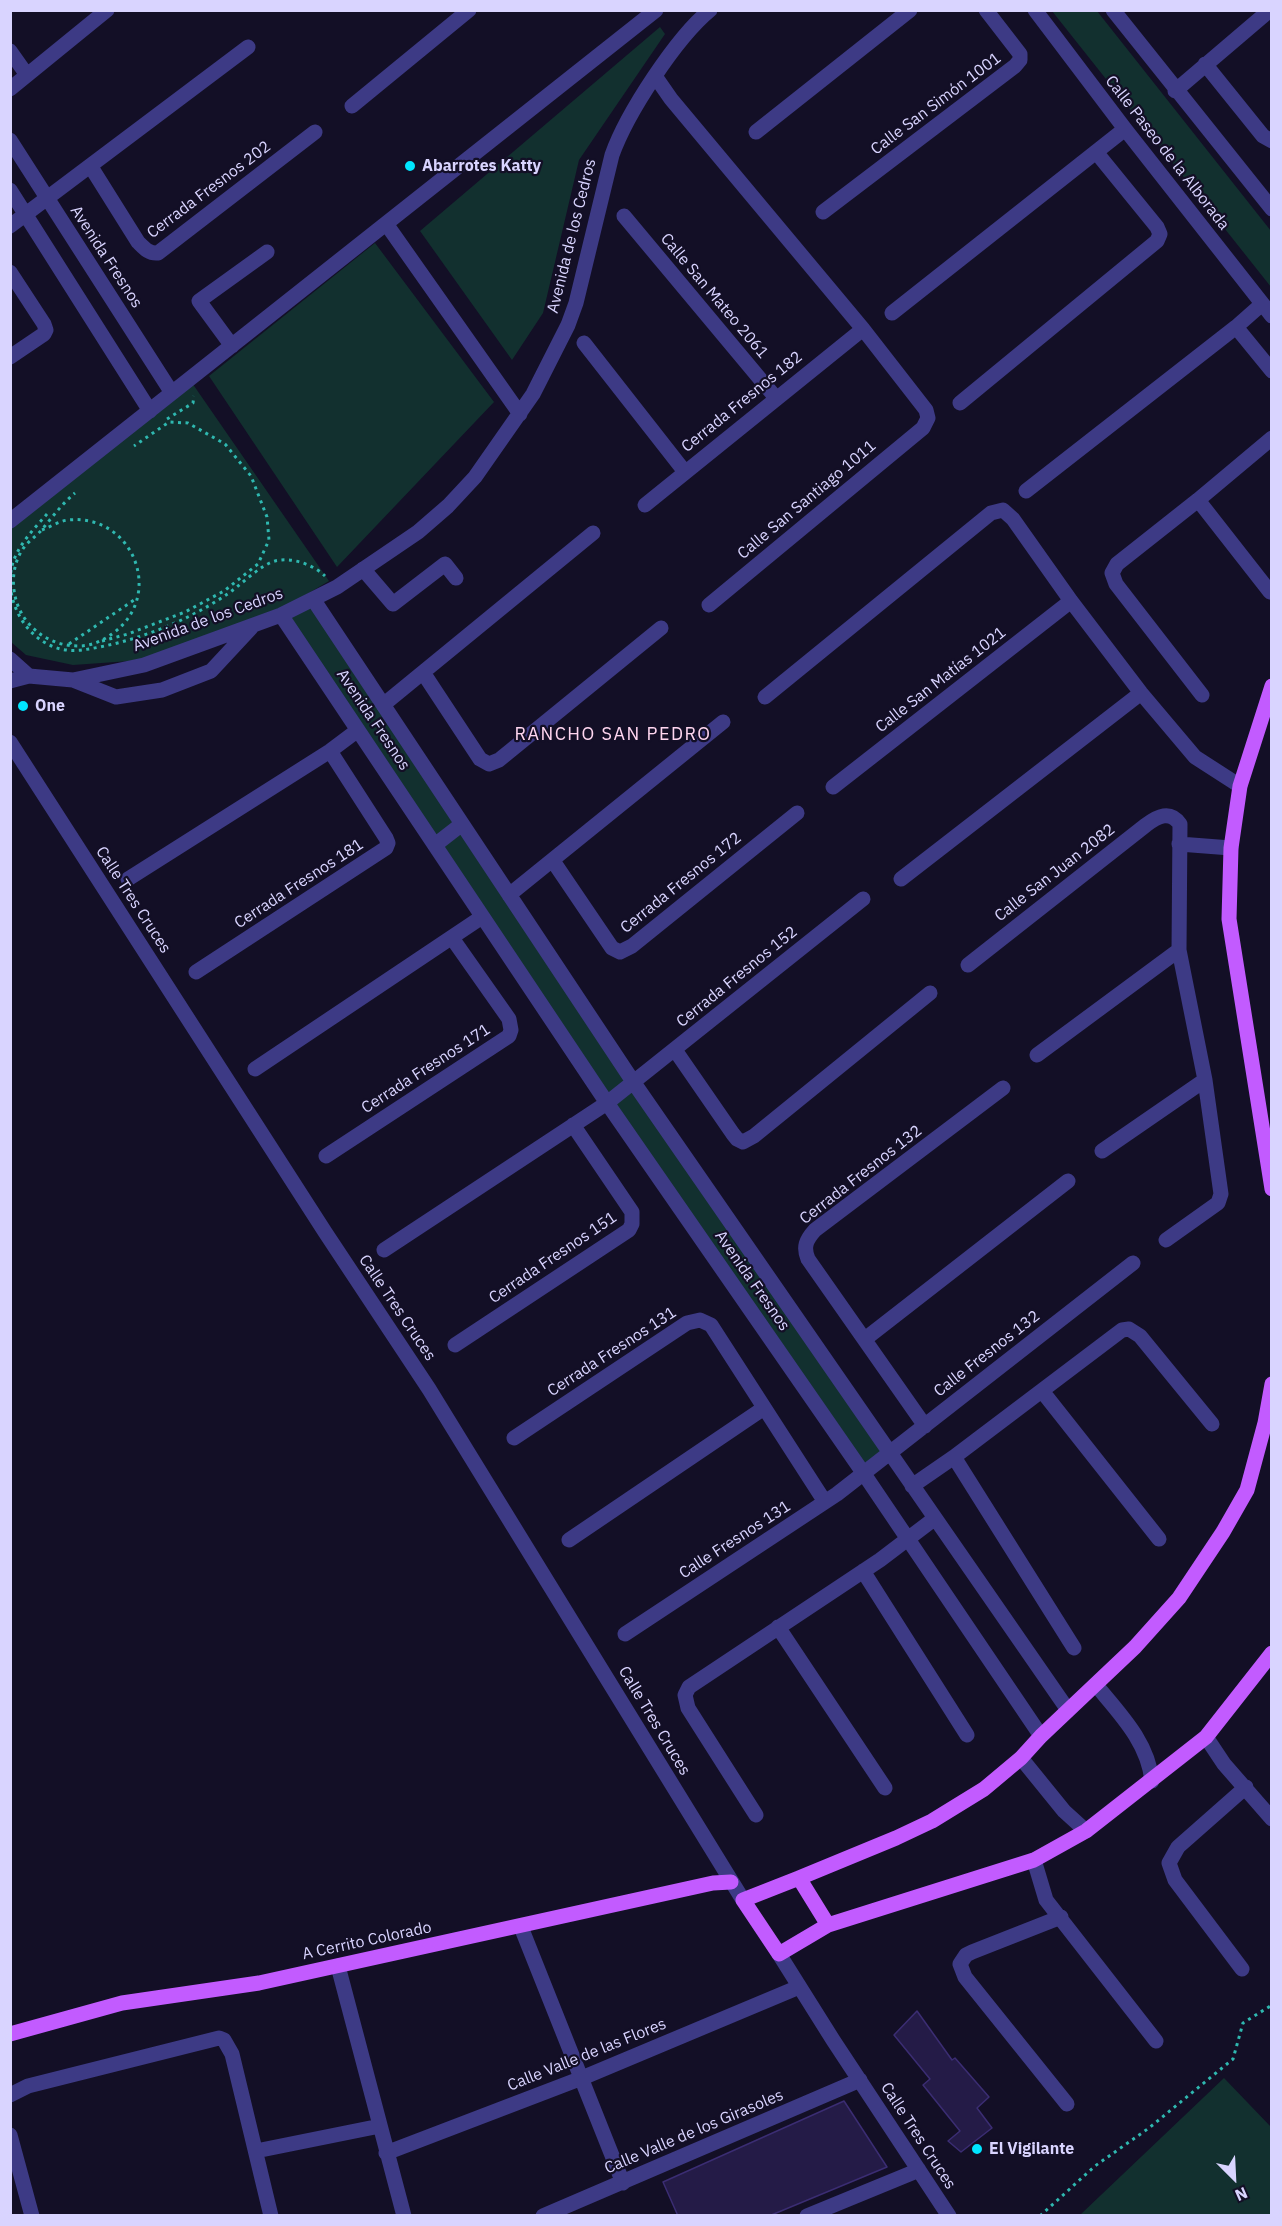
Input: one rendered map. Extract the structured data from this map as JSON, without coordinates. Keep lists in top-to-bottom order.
{
  "streets": {
    "main road": ["A Cerrito Colorado"],
    "street": [
      "Calle San Simón 1001",
      "Calle Paseo de la Alborada",
      "Cerrada Fresnos 202",
      "Avenida de los Cedros",
      "Avenida Fresnos",
      "Calle San Mateo 2061",
      "Cerrada Fresnos 182",
      "Calle San Santiago 1011",
      "Calle San Matías 1021",
      "Calle San Juan 2082",
      "Cerrada Fresnos 172",
      "Cerrada Fresnos 181",
      "Calle Tres Cruces",
      "Cerrada Fresnos 152",
      "Cerrada Fresnos 171",
      "Cerrada Fresnos 132",
      "Cerrada Fresnos 151",
      "Cerrada Fresnos 131",
      "Calle Fresnos 132",
      "Calle Fresnos 131",
      "Calle Valle de las Flores",
      "Calle Valle de los Girasoles"
    ]
  },
  "crossings": [
    ["Avenida de los Cedros", "Avenida Fresnos"],
    ["Avenida Fresnos", "Cerrada Fresnos 152"],
    ["Avenida Fresnos", "Calle Fresnos 132"],
    ["Avenida Fresnos", "Calle Fresnos 131"],
    ["Calle San Mateo 2061", "Cerrada Fresnos 182"],
    ["Cerrada Fresnos 182", "Calle San Santiago 1011"],
    ["Calle Tres Cruces", "A Cerrito Colorado"],
    ["Calle Tres Cruces", "Calle Valle de las Flores"],
    ["Calle Tres Cruces", "Calle Valle de los Girasoles"],
    ["Cerrada Fresnos 132", "Calle Fresnos 132"],
    ["Cerrada Fresnos 131", "Calle Fresnos 131"],
    ["Calle Fresnos 132", "Calle Fresnos 131"]
  ],
  "districts": ["RANCHO SAN PEDRO"],
  "places": ["Abarrotes Katty", "One", "El Vigilante"],
  "north": "bottom right"
}
